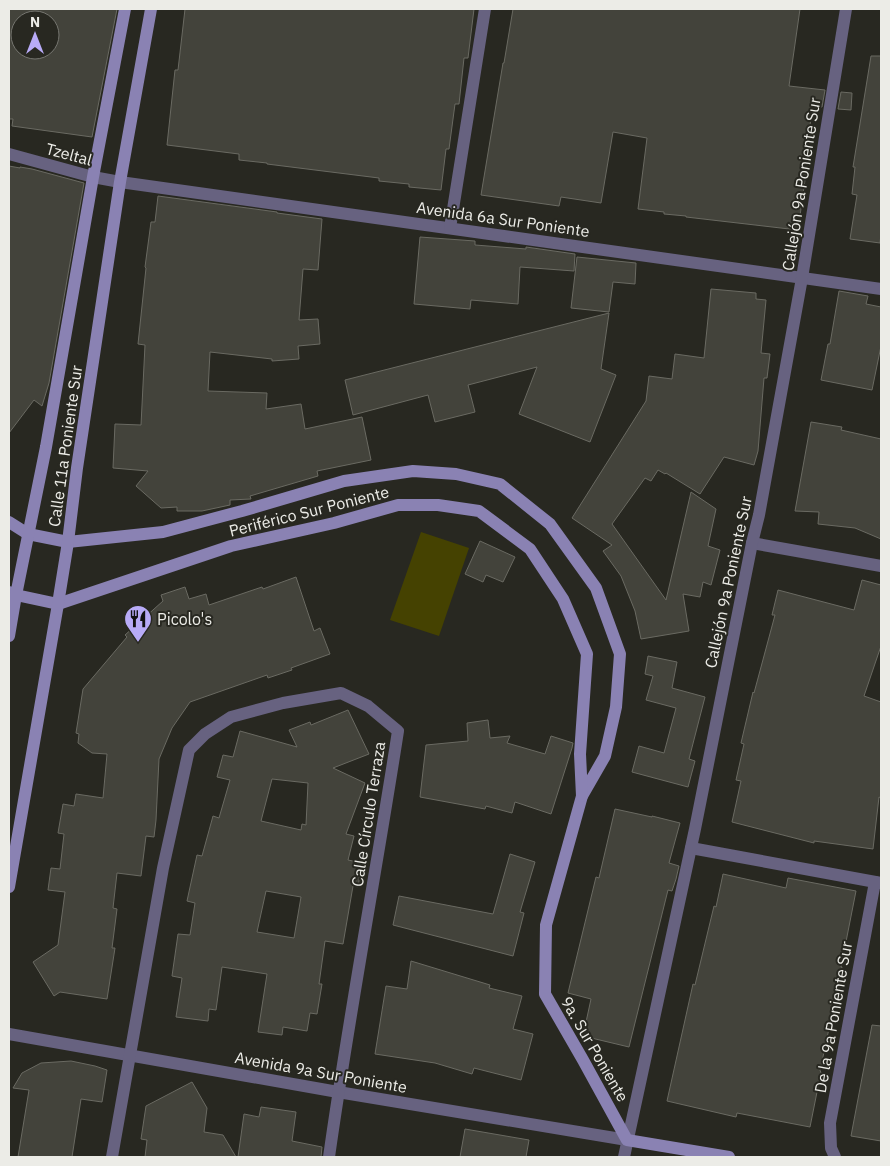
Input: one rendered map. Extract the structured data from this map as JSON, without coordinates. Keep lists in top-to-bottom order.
{
  "streets": {
    "main road": ["Calle 11a Poniente Sur", "Periférico Sur Poniente", "9a. Sur Poniente"],
    "street": [
      "Tzeltal",
      "Callejón 9a Poniente Sur",
      "Avenida 6a Sur Poniente",
      "Calle Círculo Terraza",
      "De la 9a Poniente Sur",
      "Avenida 9a Sur Poniente"
    ]
  },
  "crossings": [
    ["Tzeltal", "Avenida 6a Sur Poniente"],
    ["Tzeltal", "Calle 11a Poniente Sur"],
    ["Callejón 9a Poniente Sur", "Avenida 6a Sur Poniente"],
    ["Callejón 9a Poniente Sur", "9a. Sur Poniente"],
    ["Callejón 9a Poniente Sur", "Avenida 9a Sur Poniente"],
    ["Avenida 6a Sur Poniente", "Calle 11a Poniente Sur"],
    ["Calle 11a Poniente Sur", "Periférico Sur Poniente"],
    ["Periférico Sur Poniente", "9a. Sur Poniente"],
    ["Calle Círculo Terraza", "Avenida 9a Sur Poniente"],
    ["9a. Sur Poniente", "Avenida 9a Sur Poniente"]
  ],
  "places": {
    "restaurant": ["Picolo's"]
  },
  "north": "top"
}
